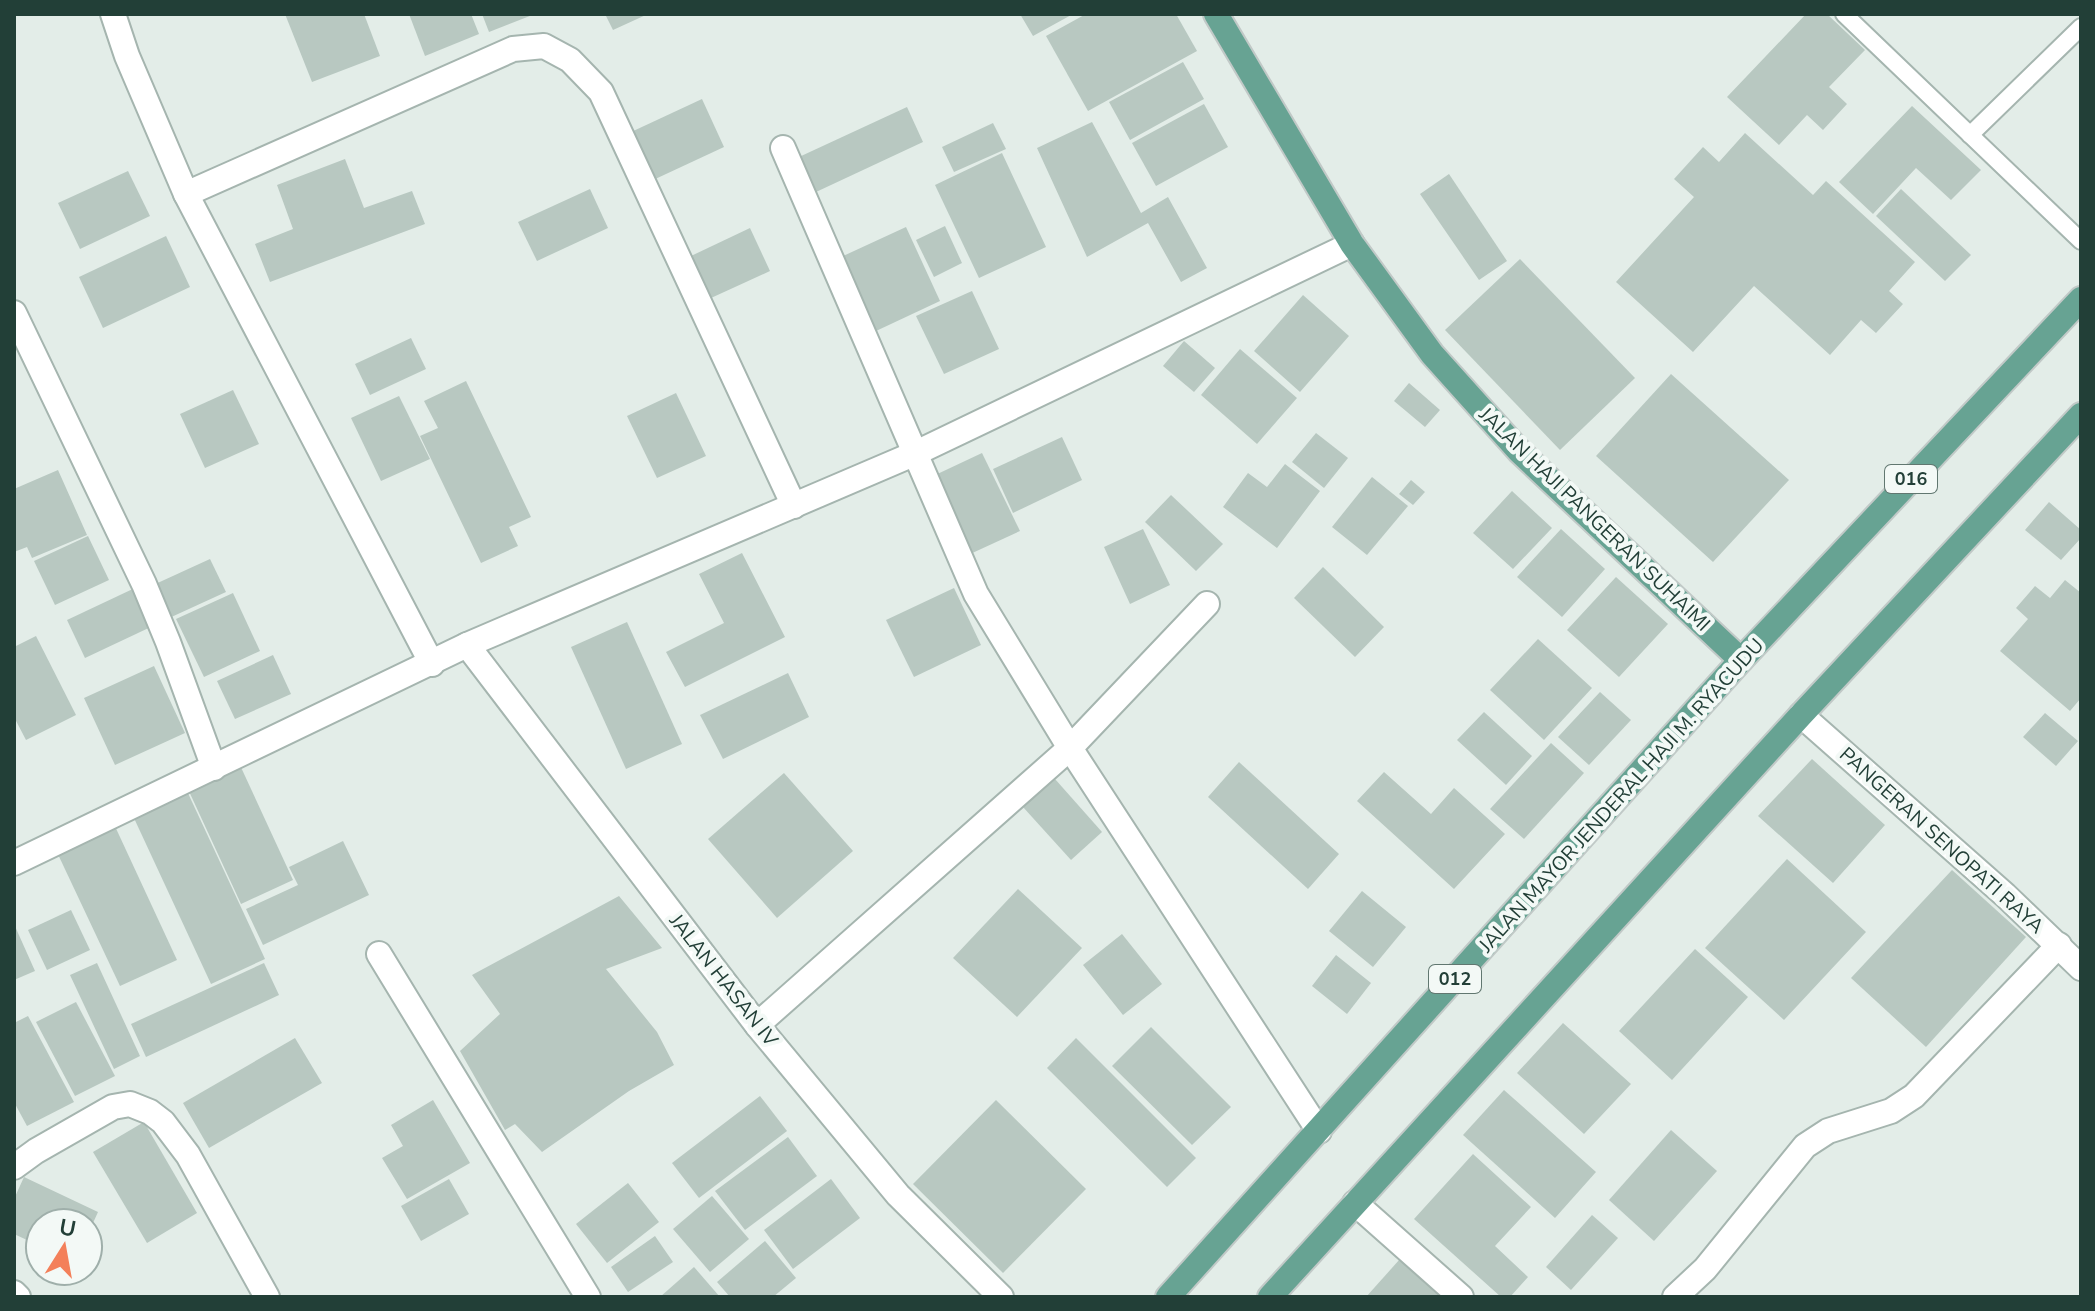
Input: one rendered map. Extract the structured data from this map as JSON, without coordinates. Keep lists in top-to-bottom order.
{
  "streets": {
    "main road": [
      "016",
      "JALAN HAJI PANGERAN SUHAIMI",
      "JALAN MAYOR JENDERAL HAJI M. RYACUDU",
      "012"
    ],
    "street": ["PANGERAN SENOPATI RAYA", "JALAN HASAN IV"]
  },
  "crossings": [
    ["JALAN HAJI PANGERAN SUHAIMI", "JALAN MAYOR JENDERAL HAJI M. RYACUDU"]
  ],
  "north": "top"
}
